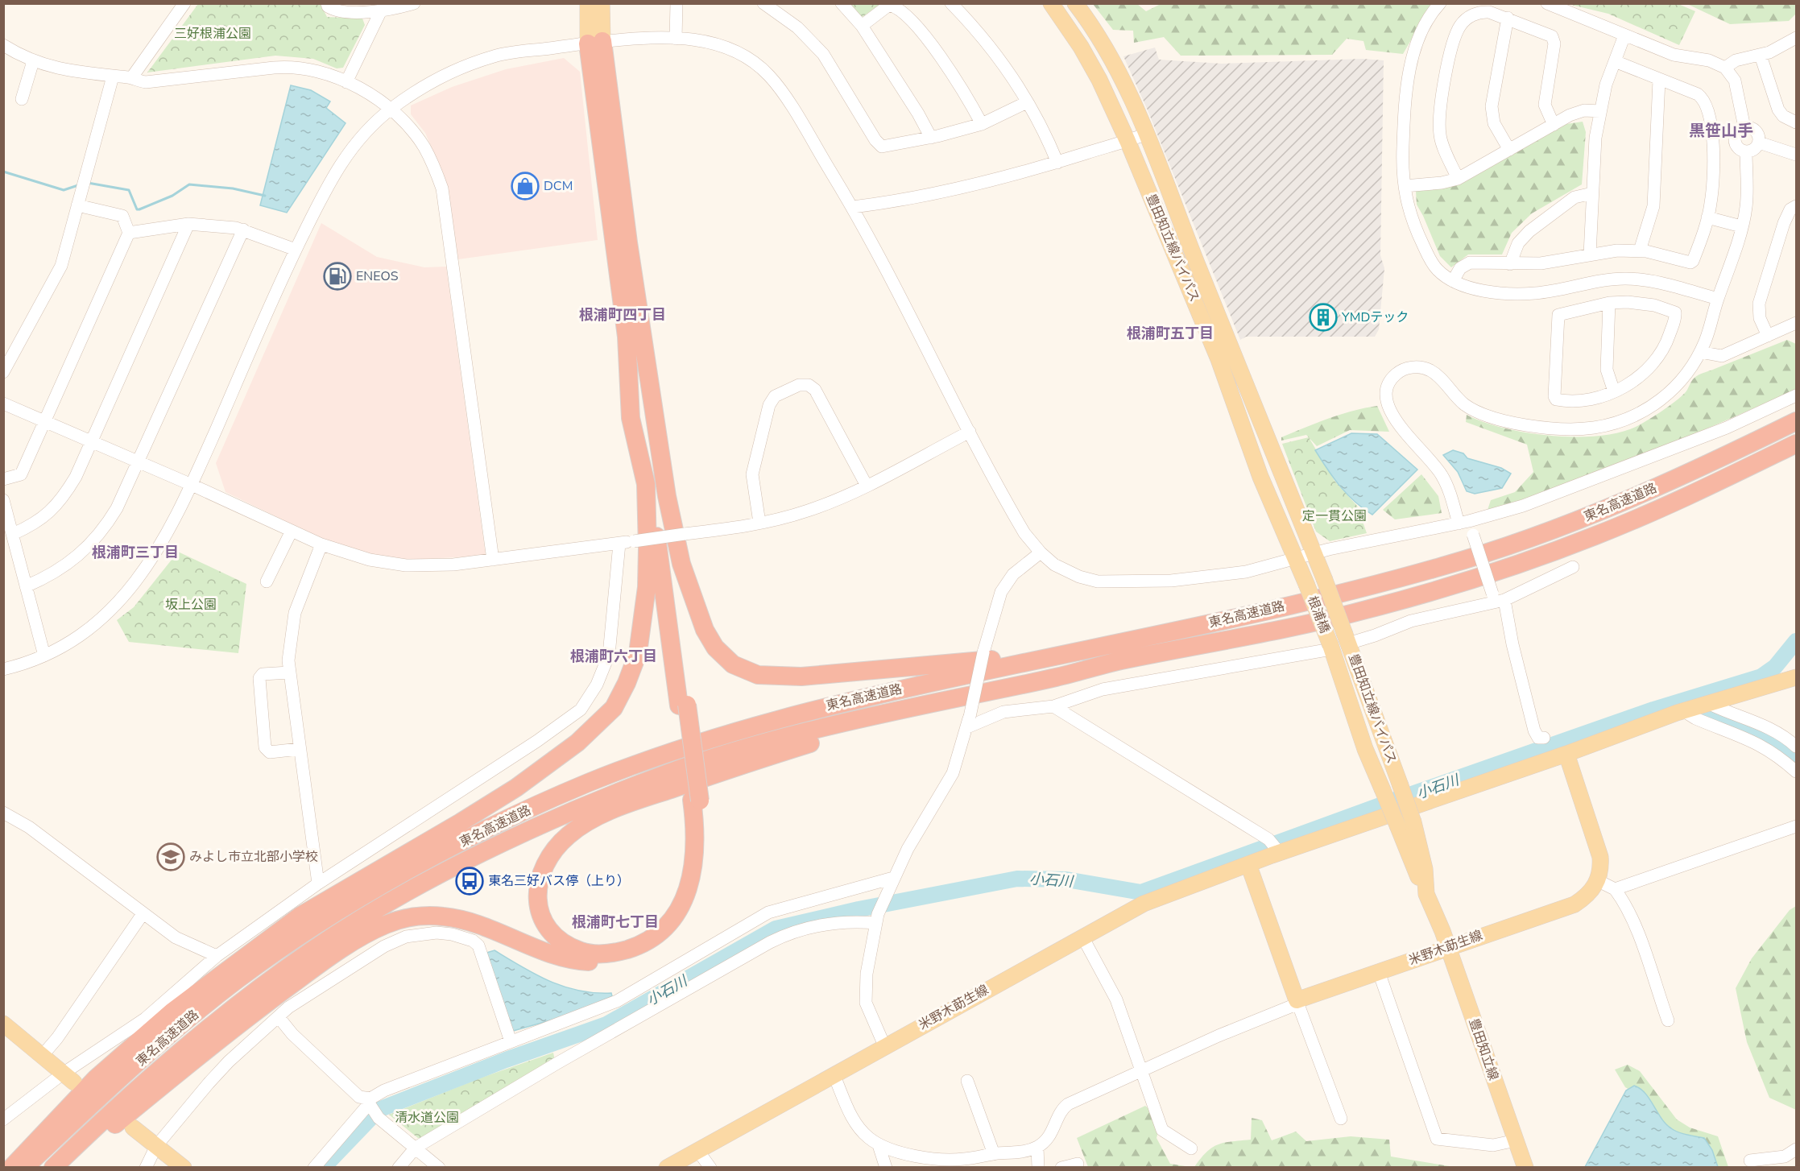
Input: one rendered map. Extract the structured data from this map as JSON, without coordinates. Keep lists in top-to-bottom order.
{
  "streets": {
    "highway": ["東名高速道路"],
    "main road": [
      "豊田知立線バイパス",
      "根浦橋",
      "米野木莇生線",
      "豊田知立線"
    ]
  },
  "crossings": [
    ["豊田知立線バイパス", "根浦橋"],
    ["豊田知立線バイパス", "豊田知立線"],
    ["米野木莇生線", "豊田知立線"]
  ],
  "districts": [
    "黒笹山手",
    "根浦町四丁目",
    "根浦町五丁目",
    "根浦町三丁目",
    "根浦町六丁目",
    "根浦町七丁目"
  ],
  "water": ["小石川"],
  "parks": [
    "三好根浦公園",
    "定一貫公園",
    "坂上公園",
    "清水道公園"
  ],
  "places": {
    "shop": ["DCM"],
    "fuel station": ["ENEOS"],
    "building": ["YMDテック"],
    "school or university": ["みよし市立北部小学校"],
    "bus stop": ["東名三好バス停（上り）"]
  }
}
